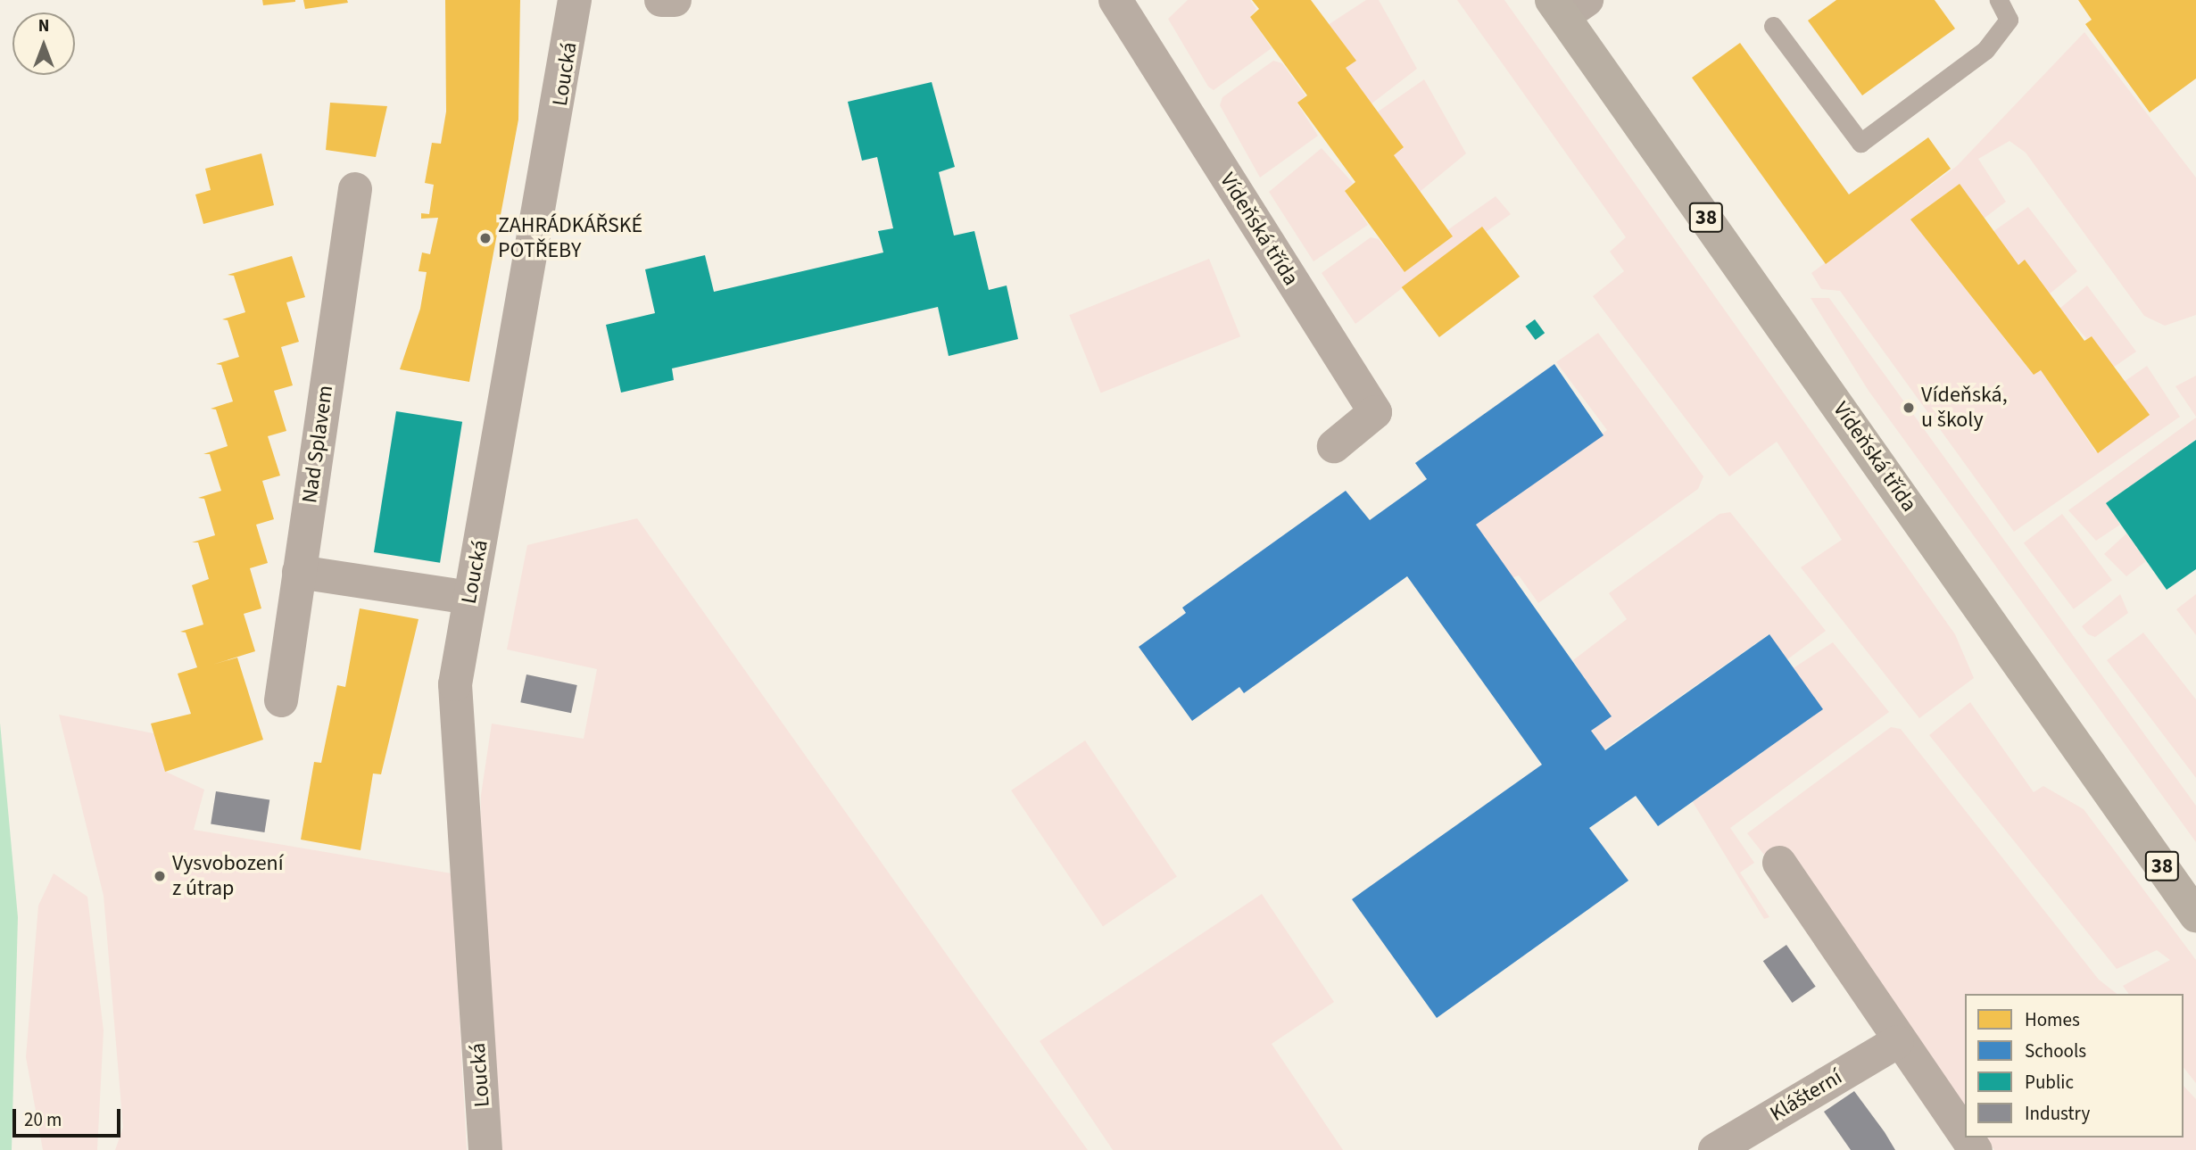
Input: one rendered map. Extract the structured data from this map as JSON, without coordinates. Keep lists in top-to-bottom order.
{
  "streets": {
    "main road": ["38", "Vídeňská třída"],
    "street": ["Loucká", "Nad Splavem", "Klášterní"]
  },
  "places": ["ZAHRÁDKÁŘSKÉ POTŘEBY", "Vídeňská, u školy", "Vysvobození z útrap"],
  "legend": [
    "Homes",
    "Schools",
    "Public",
    "Industry"
  ],
  "scale_bar": "20 m",
  "north": "top"
}
